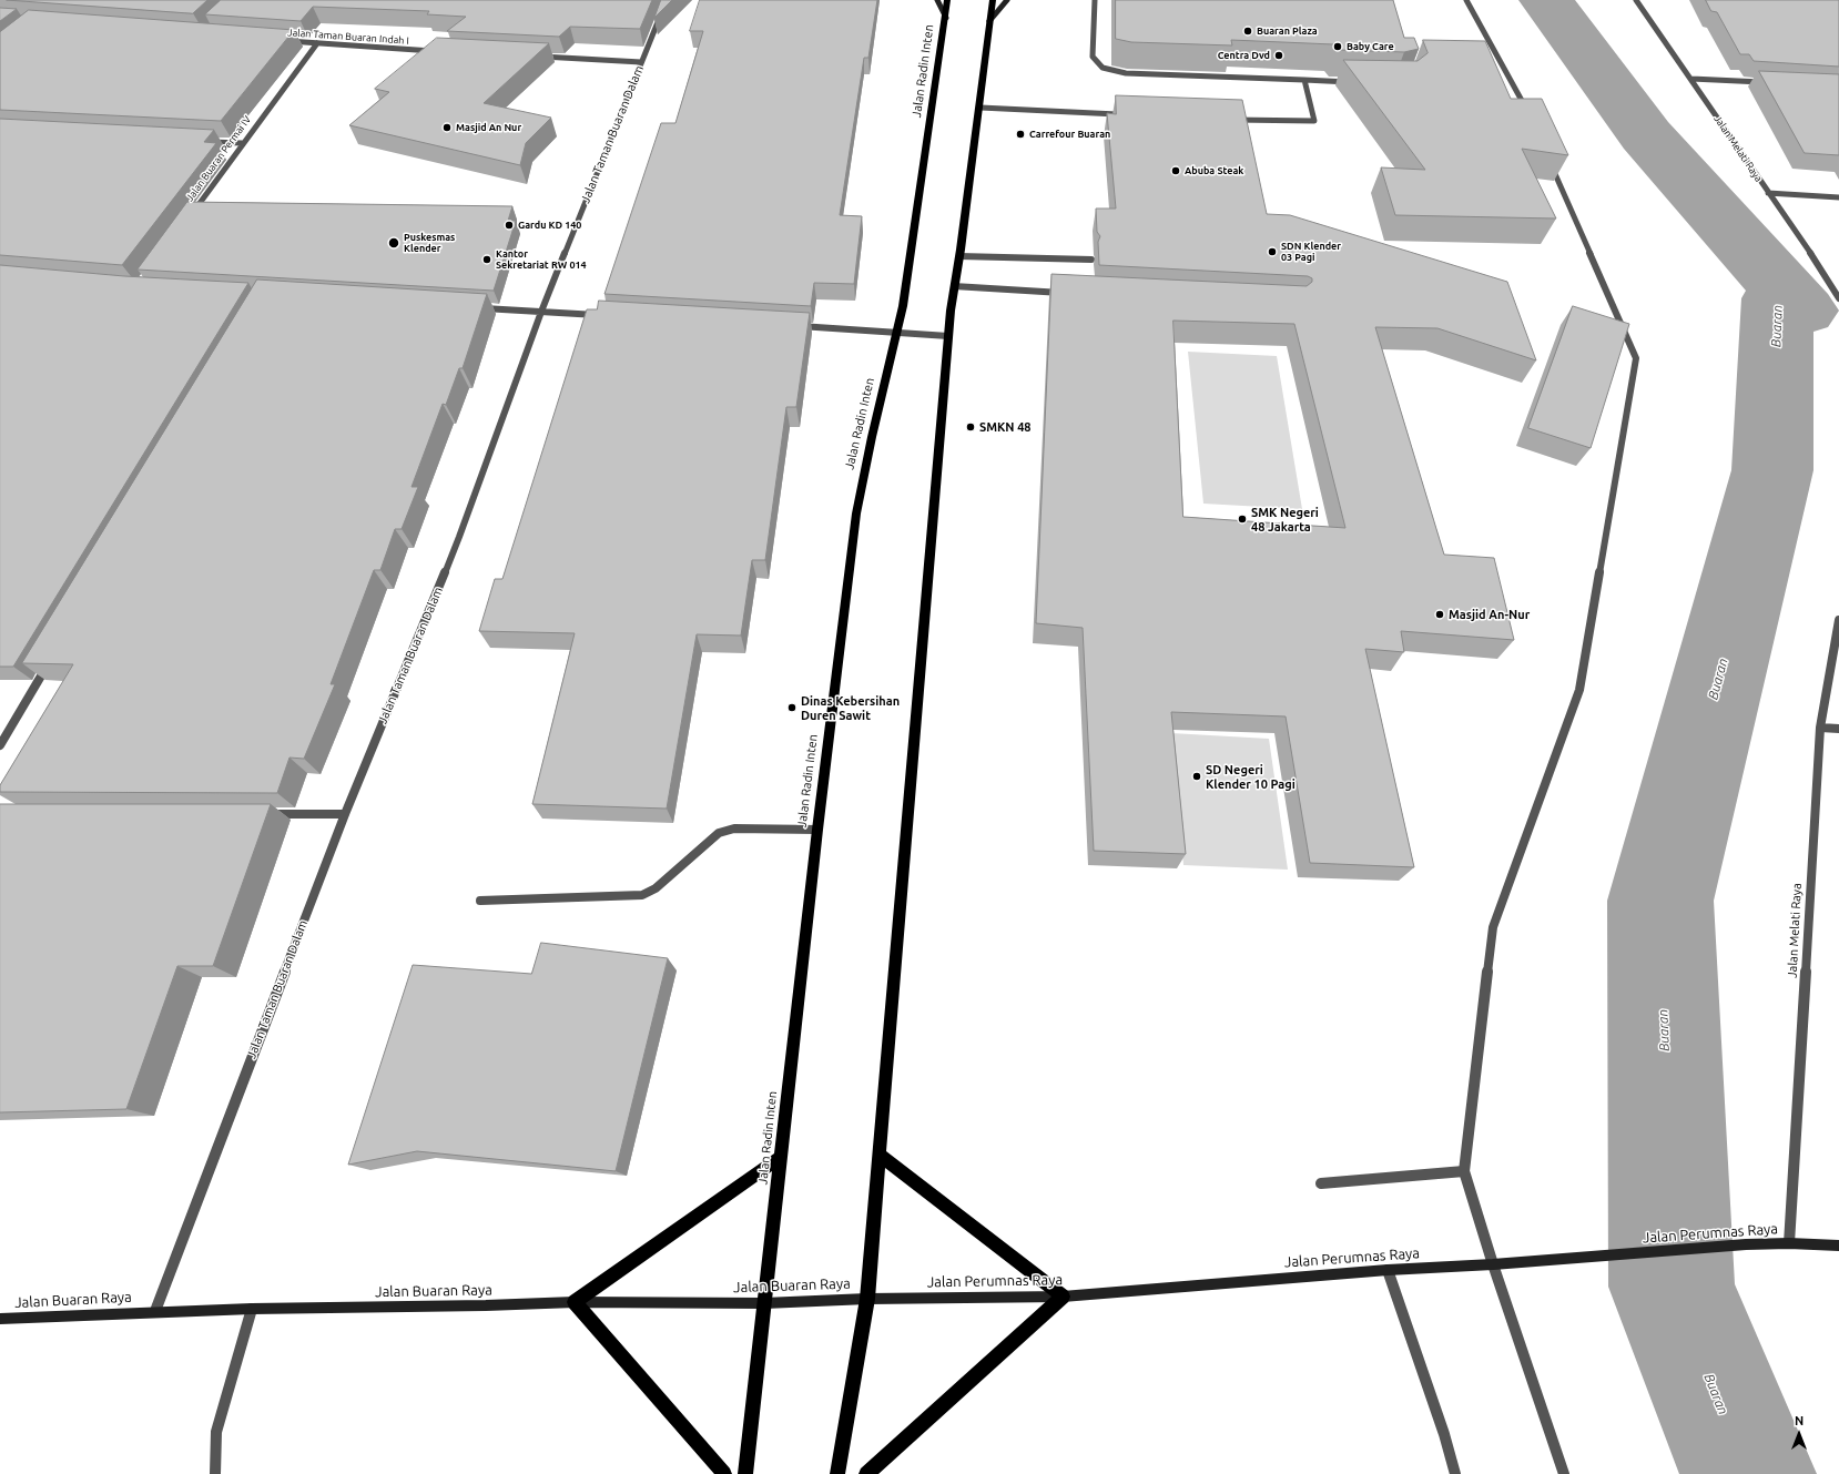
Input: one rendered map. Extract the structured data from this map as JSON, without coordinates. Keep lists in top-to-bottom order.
{
  "streets": {
    "main road": ["Jalan Radin Inten"],
    "street": [
      "Jalan Taman Buaran Indah I",
      "Jalan Taman Buaran Dalam",
      "Jalan Melati Raya",
      "Jalan Buaran Permai IV",
      "Jalan Perumnas Raya",
      "Jalan Buaran Raya"
    ]
  },
  "crossings": [
    ["Jalan Taman Buaran Indah I", "Jalan Buaran Permai IV"],
    ["Jalan Radin Inten", "Jalan Buaran Raya"],
    ["Jalan Taman Buaran Dalam", "Jalan Buaran Raya"],
    ["Jalan Melati Raya", "Jalan Perumnas Raya"],
    ["Jalan Perumnas Raya", "Jalan Buaran Raya"]
  ],
  "water": ["Buaran"],
  "places": [
    "Buaran Plaza",
    "Baby Care",
    "Centra Dvd",
    "Masjid An Nur",
    "Carrefour Buaran",
    "Abuba Steak",
    "Gardu KD 140",
    "Puskesmas Klender",
    "SDN Klender 03 Pagi",
    "Kantor Sekretariat RW 014",
    "SMKN 48",
    "SMK Negeri 48 Jakarta",
    "Masjid An-Nur",
    "Dinas Kebersihan Duren Sawit",
    "SD Negeri Klender 10 Pagi"
  ],
  "north": "top"
}
